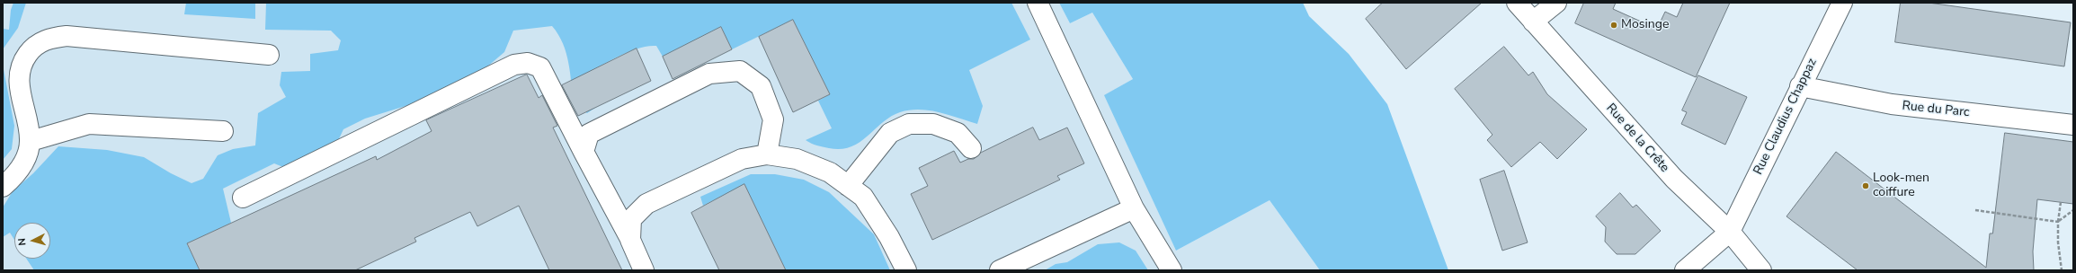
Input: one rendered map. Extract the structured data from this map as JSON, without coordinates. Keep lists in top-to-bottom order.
{
  "streets": {
    "street": ["Rue du Parc", "Rue Claudius Chappaz", "Rue de la Crête"]
  },
  "crossings": [
    ["Rue du Parc", "Rue Claudius Chappaz"],
    ["Rue Claudius Chappaz", "Rue de la Crête"]
  ],
  "places": ["Mosinge", "Look-men coiffure"],
  "north": "left"
}
